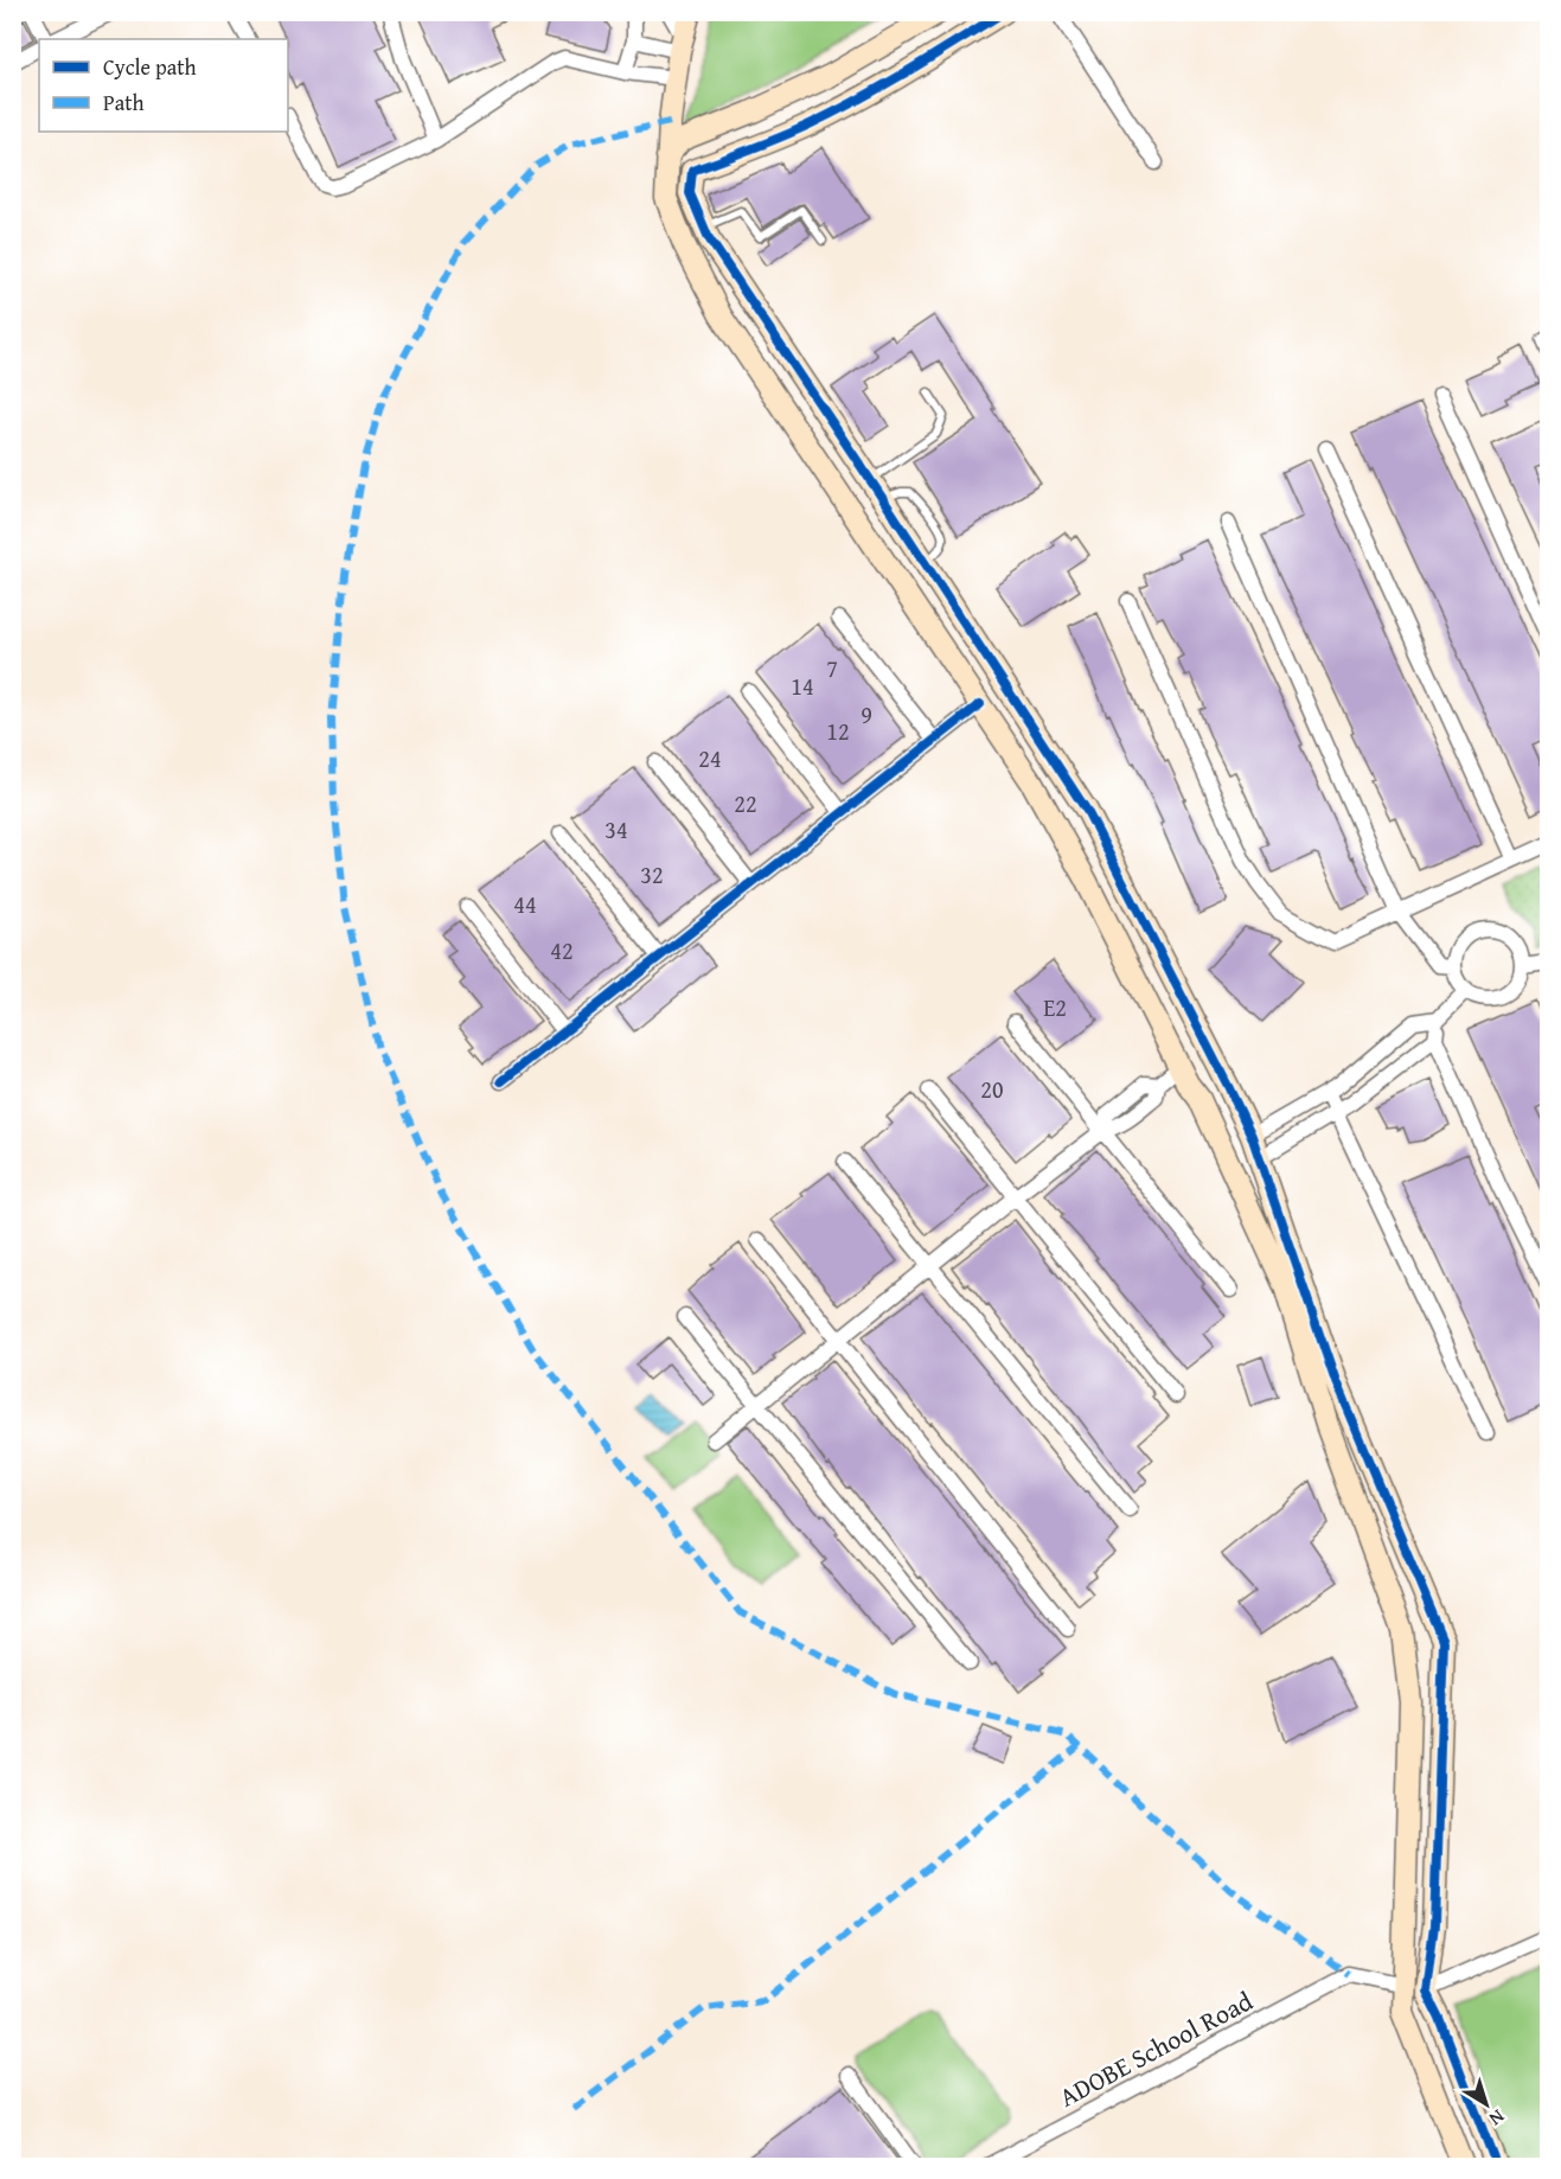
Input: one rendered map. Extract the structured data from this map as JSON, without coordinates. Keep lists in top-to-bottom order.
{
  "streets": {
    "street": ["ADOBE School Road"]
  },
  "house_numbers": [
    "7",
    "14",
    "9",
    "12",
    "24",
    "22",
    "34",
    "32",
    "44",
    "42",
    "E2",
    "20"
  ],
  "legend": ["Cycle path", "Path"],
  "north": "bottom right"
}
